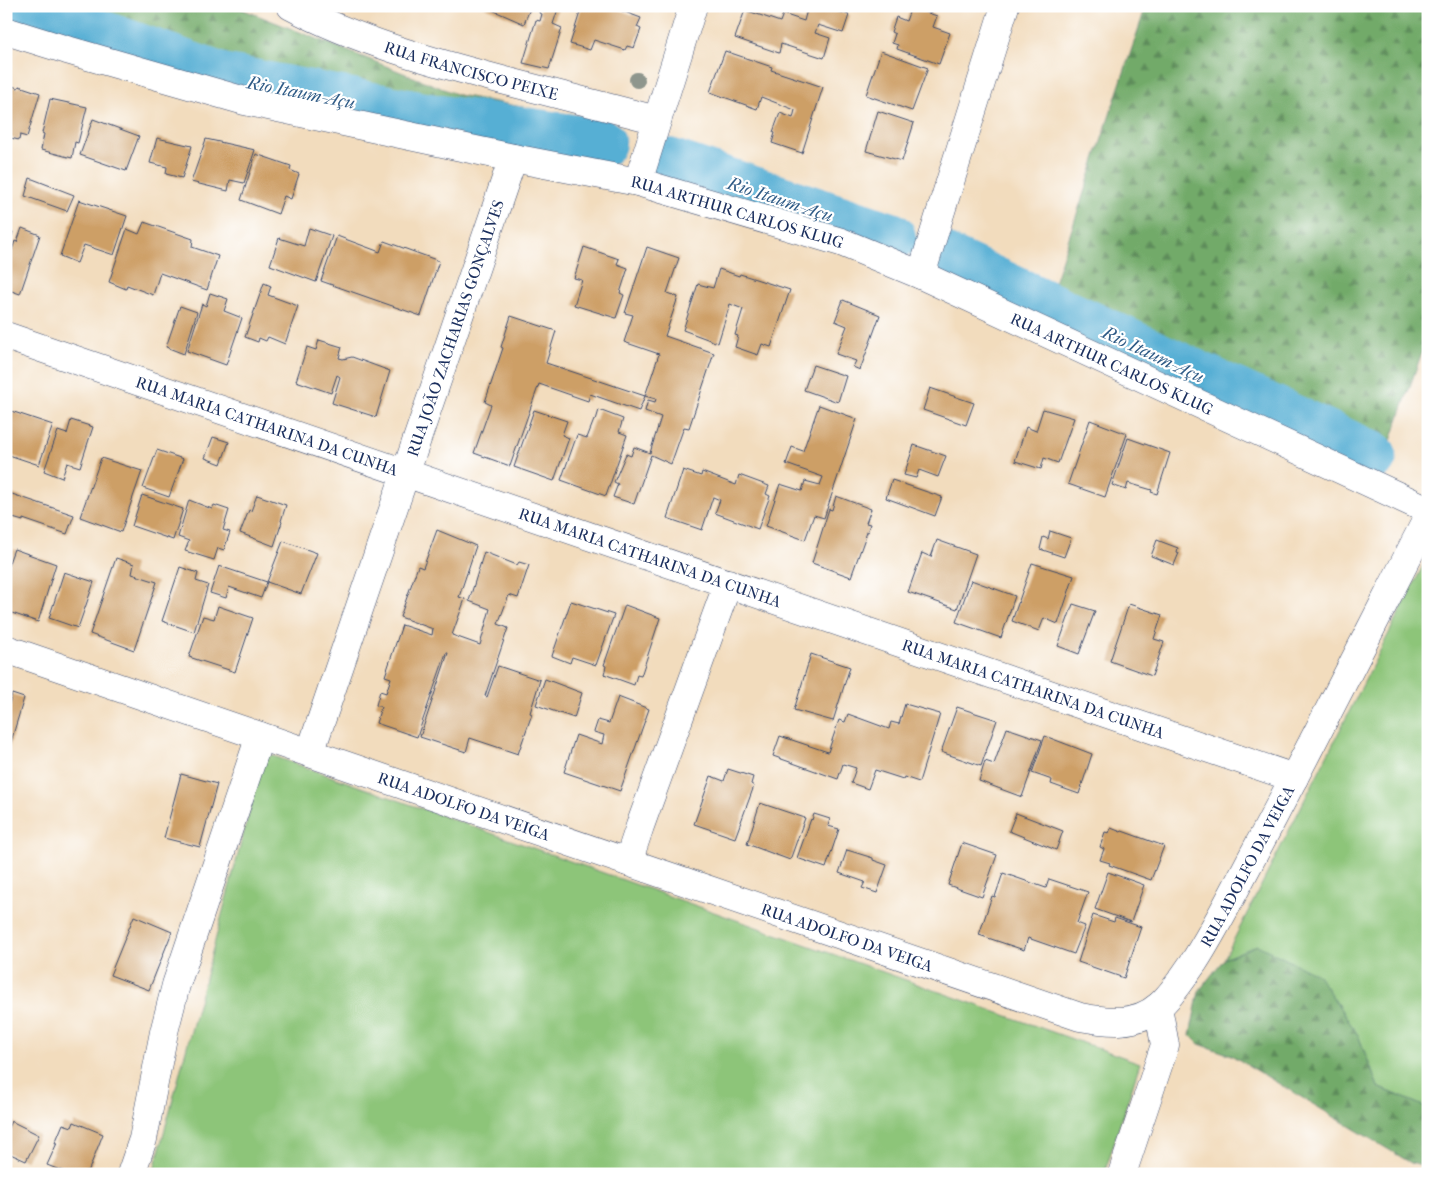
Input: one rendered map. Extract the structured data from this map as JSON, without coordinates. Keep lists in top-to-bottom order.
{
  "streets": {
    "street": [
      "RUA FRANCISCO PEIXE",
      "RUA ARTHUR CARLOS KLUG",
      "RUA JOÃO ZACHARIAS GONÇALVES",
      "RUA MARIA CATHARINA DA CUNHA",
      "RUA ADOLFO DA VEIGA"
    ]
  },
  "crossings": [
    ["RUA ARTHUR CARLOS KLUG", "RUA JOÃO ZACHARIAS GONÇALVES"],
    ["RUA JOÃO ZACHARIAS GONÇALVES", "RUA MARIA CATHARINA DA CUNHA"],
    ["RUA JOÃO ZACHARIAS GONÇALVES", "RUA ADOLFO DA VEIGA"],
    ["RUA MARIA CATHARINA DA CUNHA", "RUA ADOLFO DA VEIGA"]
  ],
  "water": ["Rio Itaum-Açu"]
}
